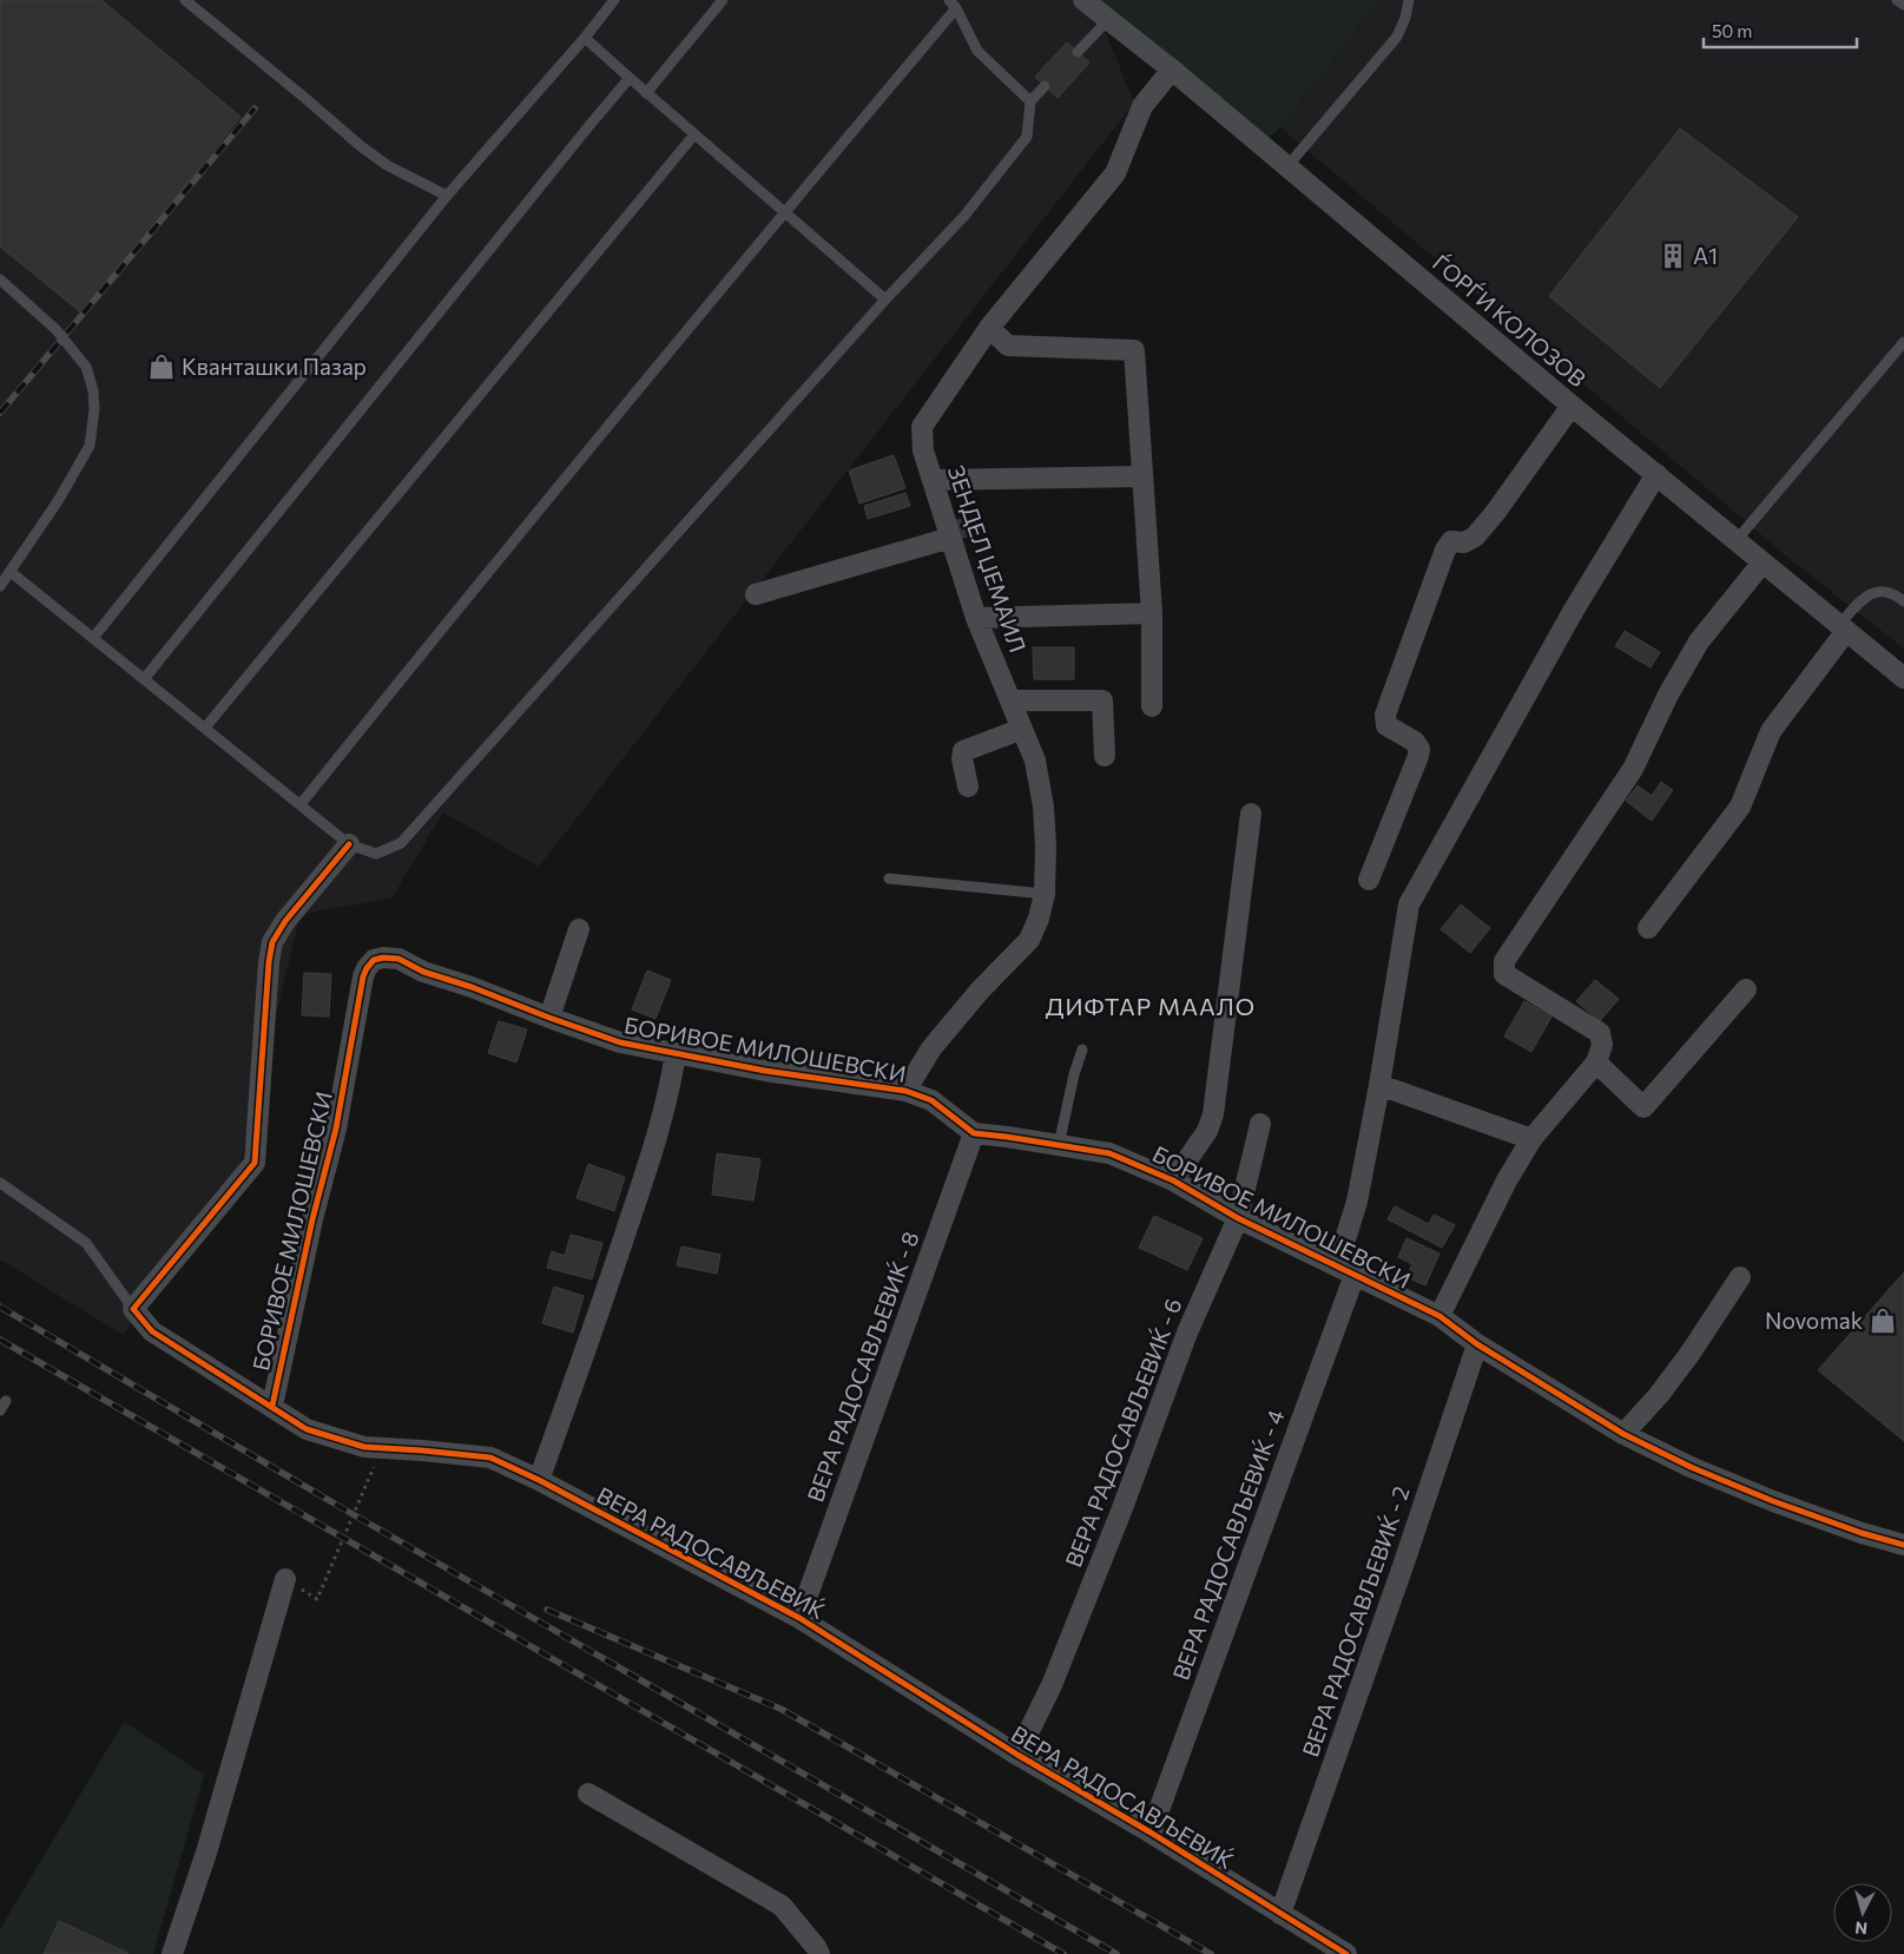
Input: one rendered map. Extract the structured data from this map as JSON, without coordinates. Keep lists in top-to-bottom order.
{
  "streets": {
    "street": [
      "ЃОРЃИ КОЛОЗОВ",
      "ЗЕНДЕЛ ЏЕМАИЛ",
      "БОРИВОЕ МИЛОШЕВСКИ",
      "ВЕРА РАДОСАВЉЕВИЌ - 8",
      "ВЕРА РАДОСАВЉЕВИЌ - 6",
      "ВЕРА РАДОСАВЉЕВИЌ - 4",
      "ВЕРА РАДОСАВЉЕВИЌ",
      "ВЕРА РАДОСАВЉЕВИЌ - 2"
    ]
  },
  "crossings": [
    ["ЃОРЃИ КОЛОЗОВ", "ЗЕНДЕЛ ЏЕМАИЛ"],
    ["ЃОРЃИ КОЛОЗОВ", "ВЕРА РАДОСАВЉЕВИЌ - 4"],
    ["ЗЕНДЕЛ ЏЕМАИЛ", "БОРИВОЕ МИЛОШЕВСКИ"],
    ["БОРИВОЕ МИЛОШЕВСКИ", "ВЕРА РАДОСАВЉЕВИЌ - 8"],
    ["БОРИВОЕ МИЛОШЕВСКИ", "ВЕРА РАДОСАВЉЕВИЌ - 6"],
    ["БОРИВОЕ МИЛОШЕВСКИ", "ВЕРА РАДОСАВЉЕВИЌ - 4"],
    ["БОРИВОЕ МИЛОШЕВСКИ", "ВЕРА РАДОСАВЉЕВИЌ"],
    ["БОРИВОЕ МИЛОШЕВСКИ", "ВЕРА РАДОСАВЉЕВИЌ - 2"],
    ["ВЕРА РАДОСАВЉЕВИЌ - 8", "ВЕРА РАДОСАВЉЕВИЌ"],
    ["ВЕРА РАДОСАВЉЕВИЌ - 6", "ВЕРА РАДОСАВЉЕВИЌ"],
    ["ВЕРА РАДОСАВЉЕВИЌ - 4", "ВЕРА РАДОСАВЉЕВИЌ"],
    ["ВЕРА РАДОСАВЉЕВИЌ", "ВЕРА РАДОСАВЉЕВИЌ - 2"]
  ],
  "districts": ["ДИФТАР МААЛО"],
  "places": {
    "building": ["А1"],
    "shop": ["Кванташки Пазар", "Novomak"]
  },
  "scale_bar": "50 m",
  "north": "bottom"
}
